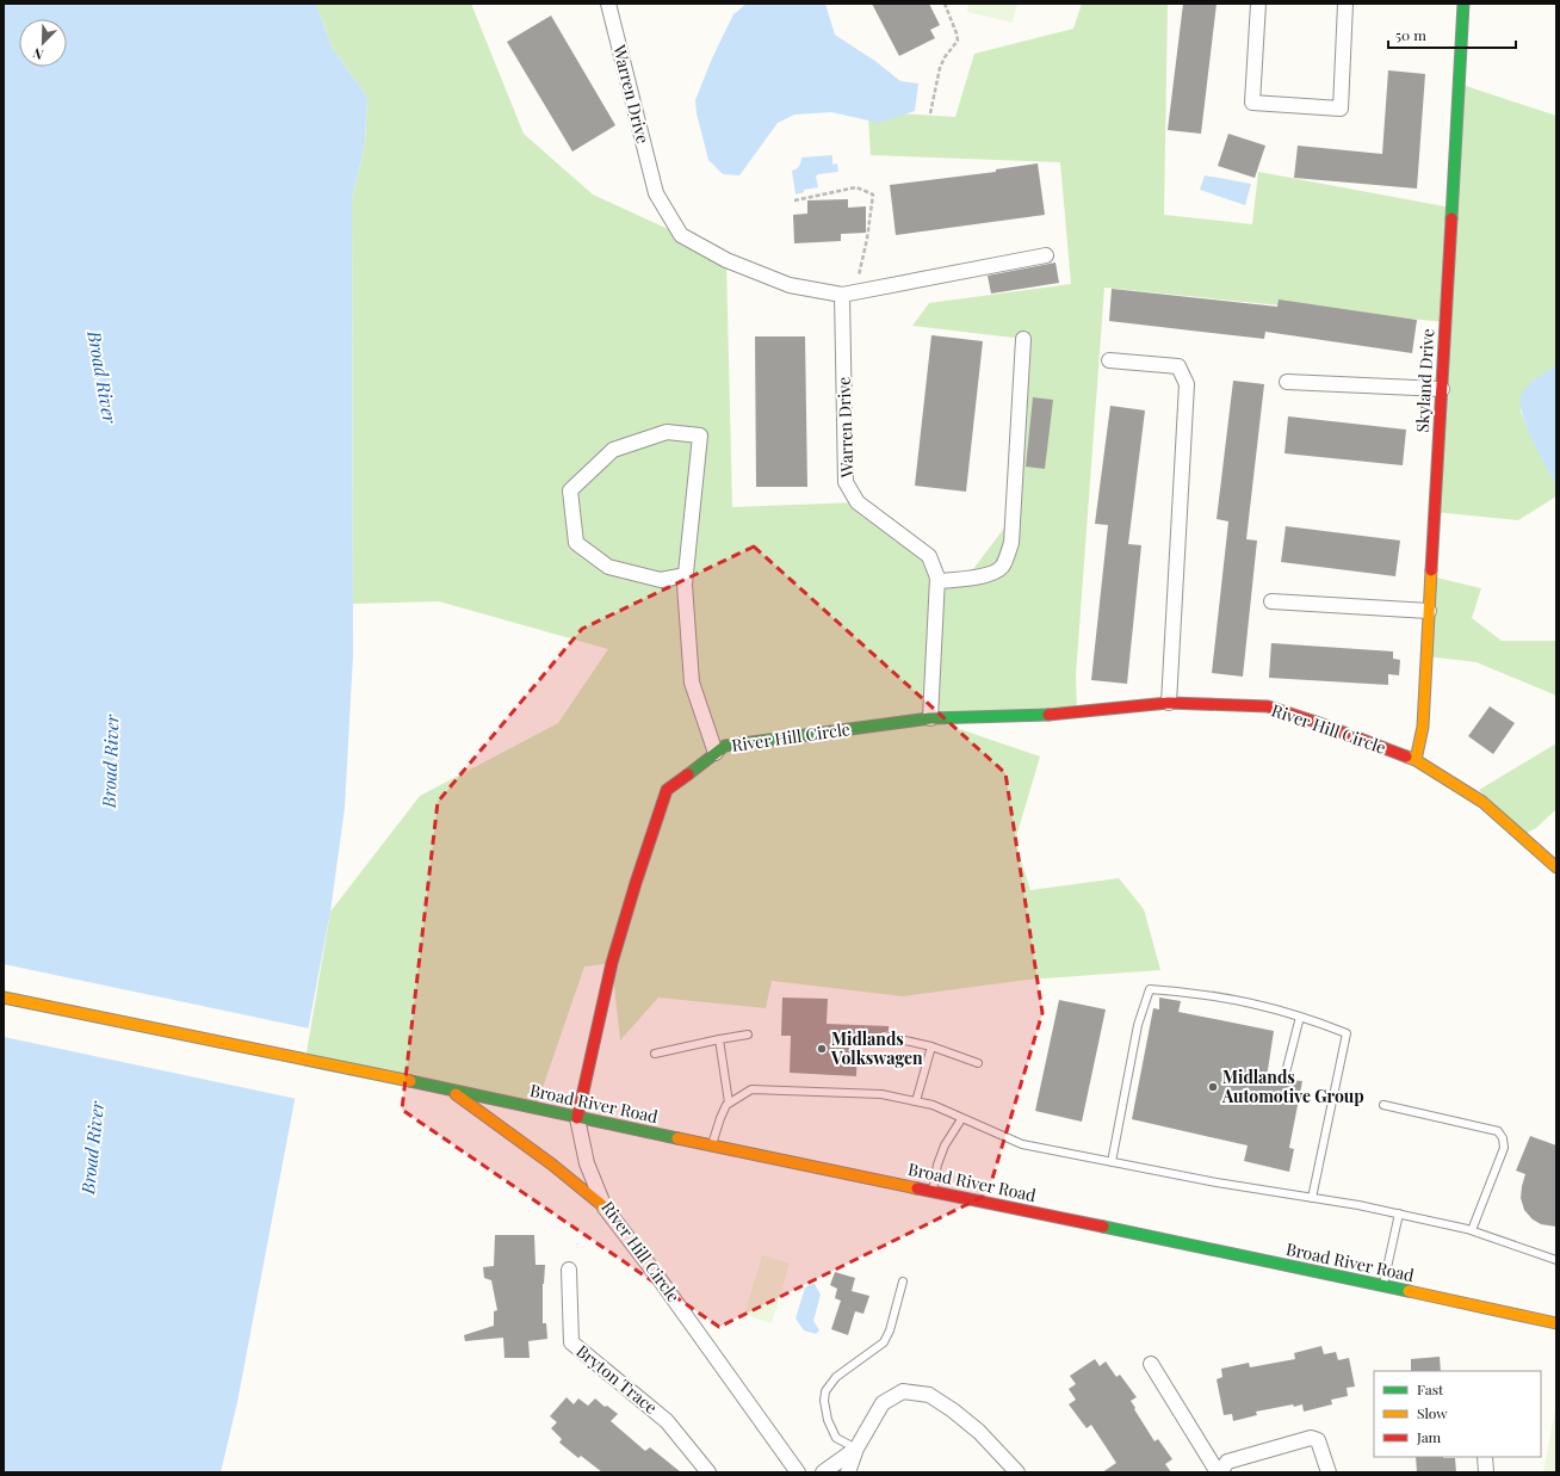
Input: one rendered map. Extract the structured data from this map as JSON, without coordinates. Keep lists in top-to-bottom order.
{
  "streets": {
    "street": [
      "Warren Drive",
      "Skyland Drive",
      "River Hill Circle",
      "Broad River Road",
      "Bryton Trace"
    ]
  },
  "crossings": [
    ["Warren Drive", "River Hill Circle"],
    ["Skyland Drive", "River Hill Circle"],
    ["River Hill Circle", "Broad River Road"]
  ],
  "water": ["Broad River"],
  "places": ["Midlands Volkswagen", "Midlands Automotive Group"],
  "legend": ["Fast", "Slow", "Jam"],
  "scale_bar": "50 m",
  "north": "bottom left"
}
